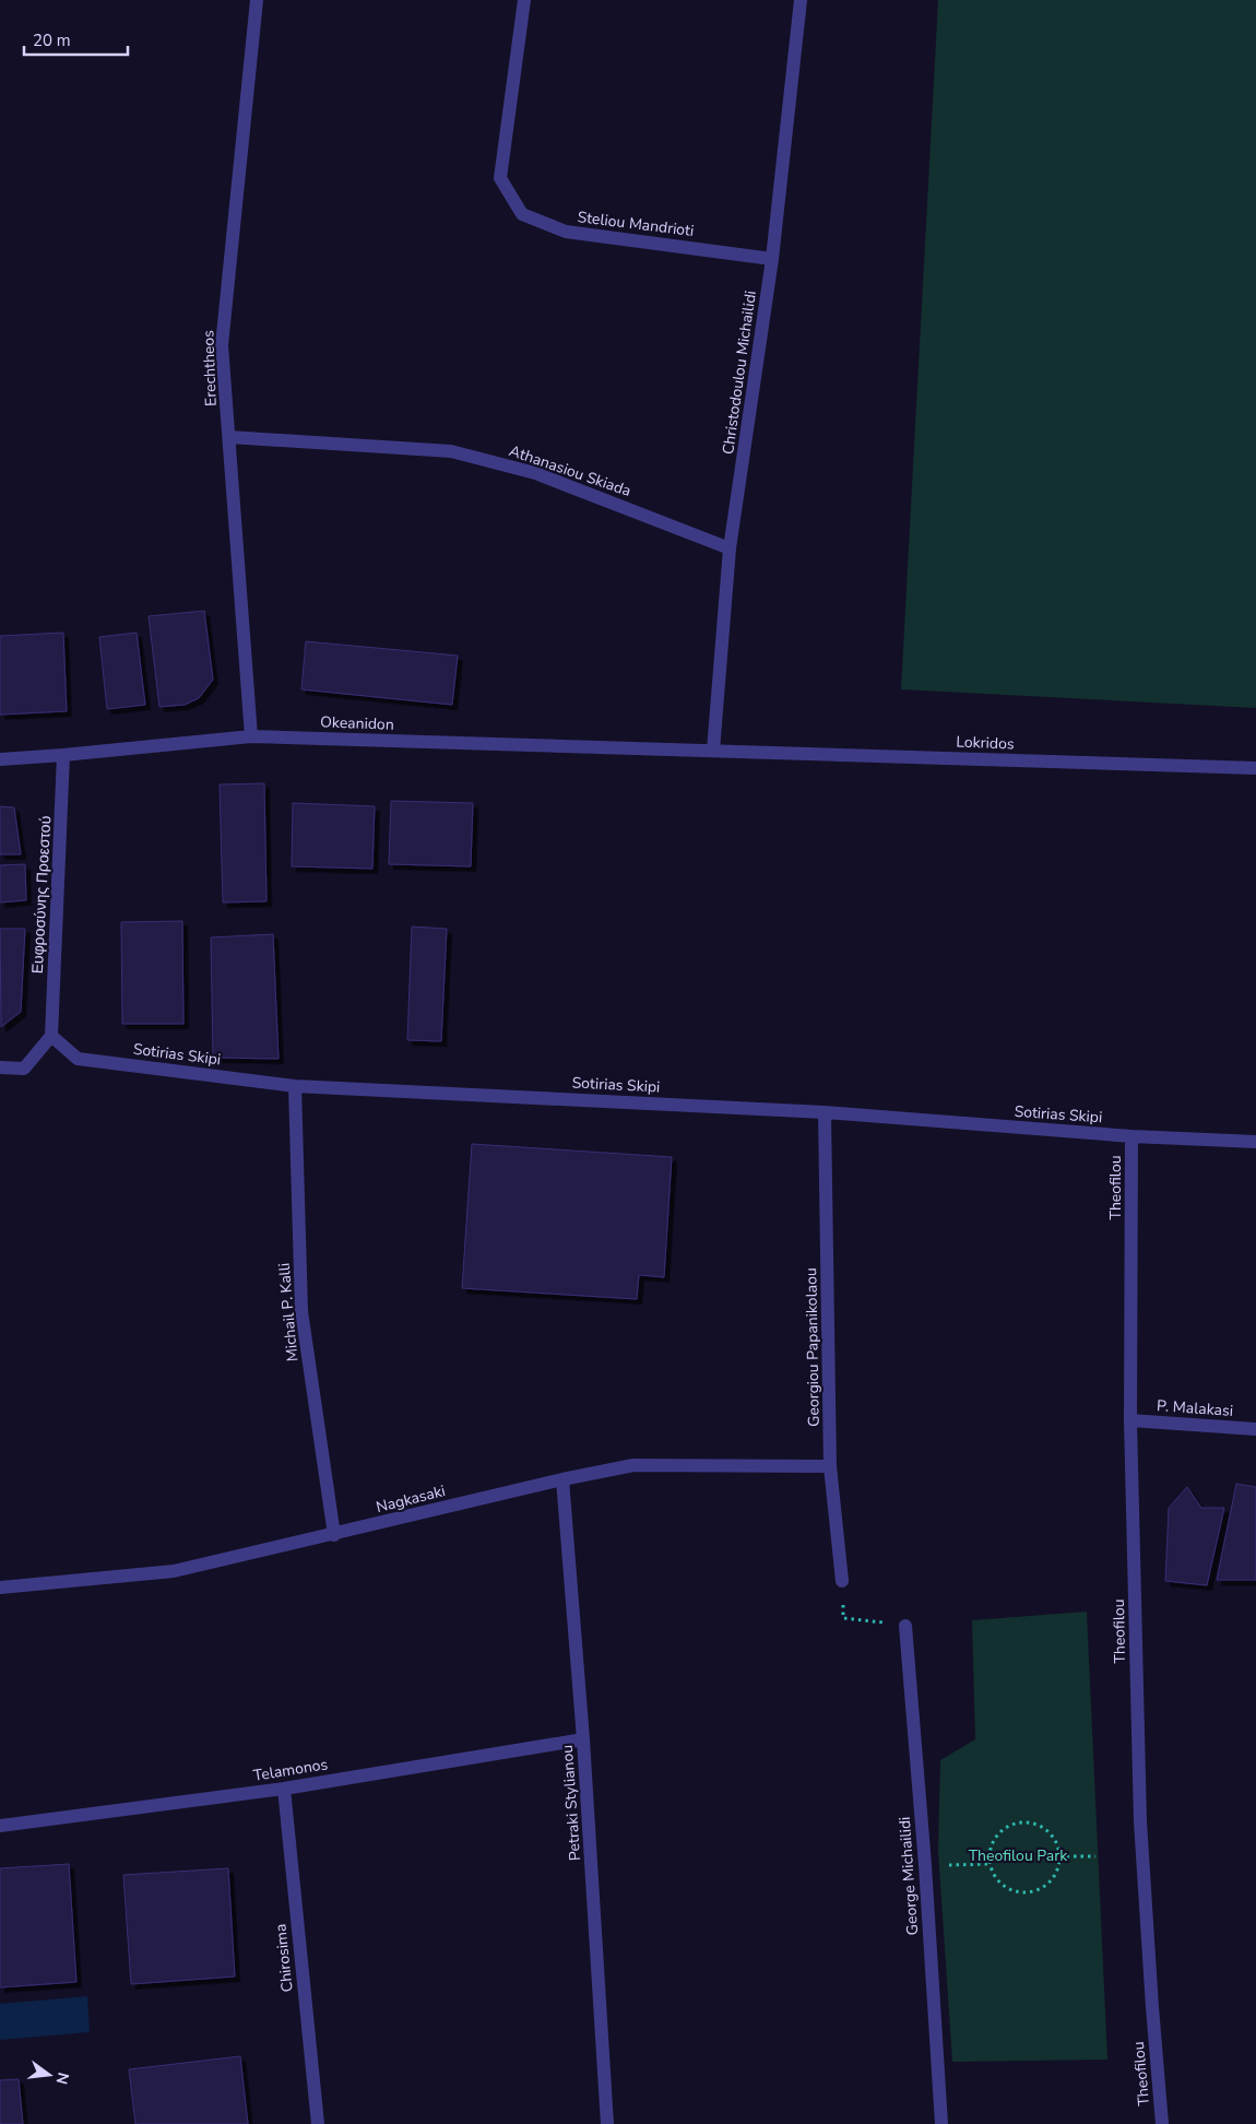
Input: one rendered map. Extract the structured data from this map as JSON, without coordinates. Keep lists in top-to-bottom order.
{
  "streets": {
    "street": [
      "Steliou Mandrioti",
      "Erechtheos",
      "Christodoulou Michailidi",
      "Athanasiou Skiada",
      "Okeanidon",
      "Lokridos",
      "Ευφροσύνης Προεστού",
      "Sotirias Skipi",
      "Theofilou",
      "Michail P. Kalli",
      "Georgiou Papanikolaou",
      "P. Malakasi",
      "Nagkasaki",
      "Telamonos",
      "Petraki Stylianou",
      "George Michailidi",
      "Chirosima"
    ]
  },
  "crossings": [
    ["Steliou Mandrioti", "Christodoulou Michailidi"],
    ["Erechtheos", "Athanasiou Skiada"],
    ["Erechtheos", "Okeanidon"],
    ["Christodoulou Michailidi", "Athanasiou Skiada"],
    ["Christodoulou Michailidi", "Okeanidon"],
    ["Christodoulou Michailidi", "Lokridos"],
    ["Okeanidon", "Lokridos"],
    ["Okeanidon", "Ευφροσύνης Προεστού"],
    ["Ευφροσύνης Προεστού", "Sotirias Skipi"],
    ["Sotirias Skipi", "Theofilou"],
    ["Sotirias Skipi", "Michail P. Kalli"],
    ["Sotirias Skipi", "Georgiou Papanikolaou"],
    ["Theofilou", "P. Malakasi"],
    ["Michail P. Kalli", "Nagkasaki"],
    ["Georgiou Papanikolaou", "Nagkasaki"],
    ["Nagkasaki", "Petraki Stylianou"],
    ["Telamonos", "Petraki Stylianou"],
    ["Telamonos", "Chirosima"]
  ],
  "parks": ["Theofilou Park"],
  "scale_bar": "20 m",
  "north": "right"
}
